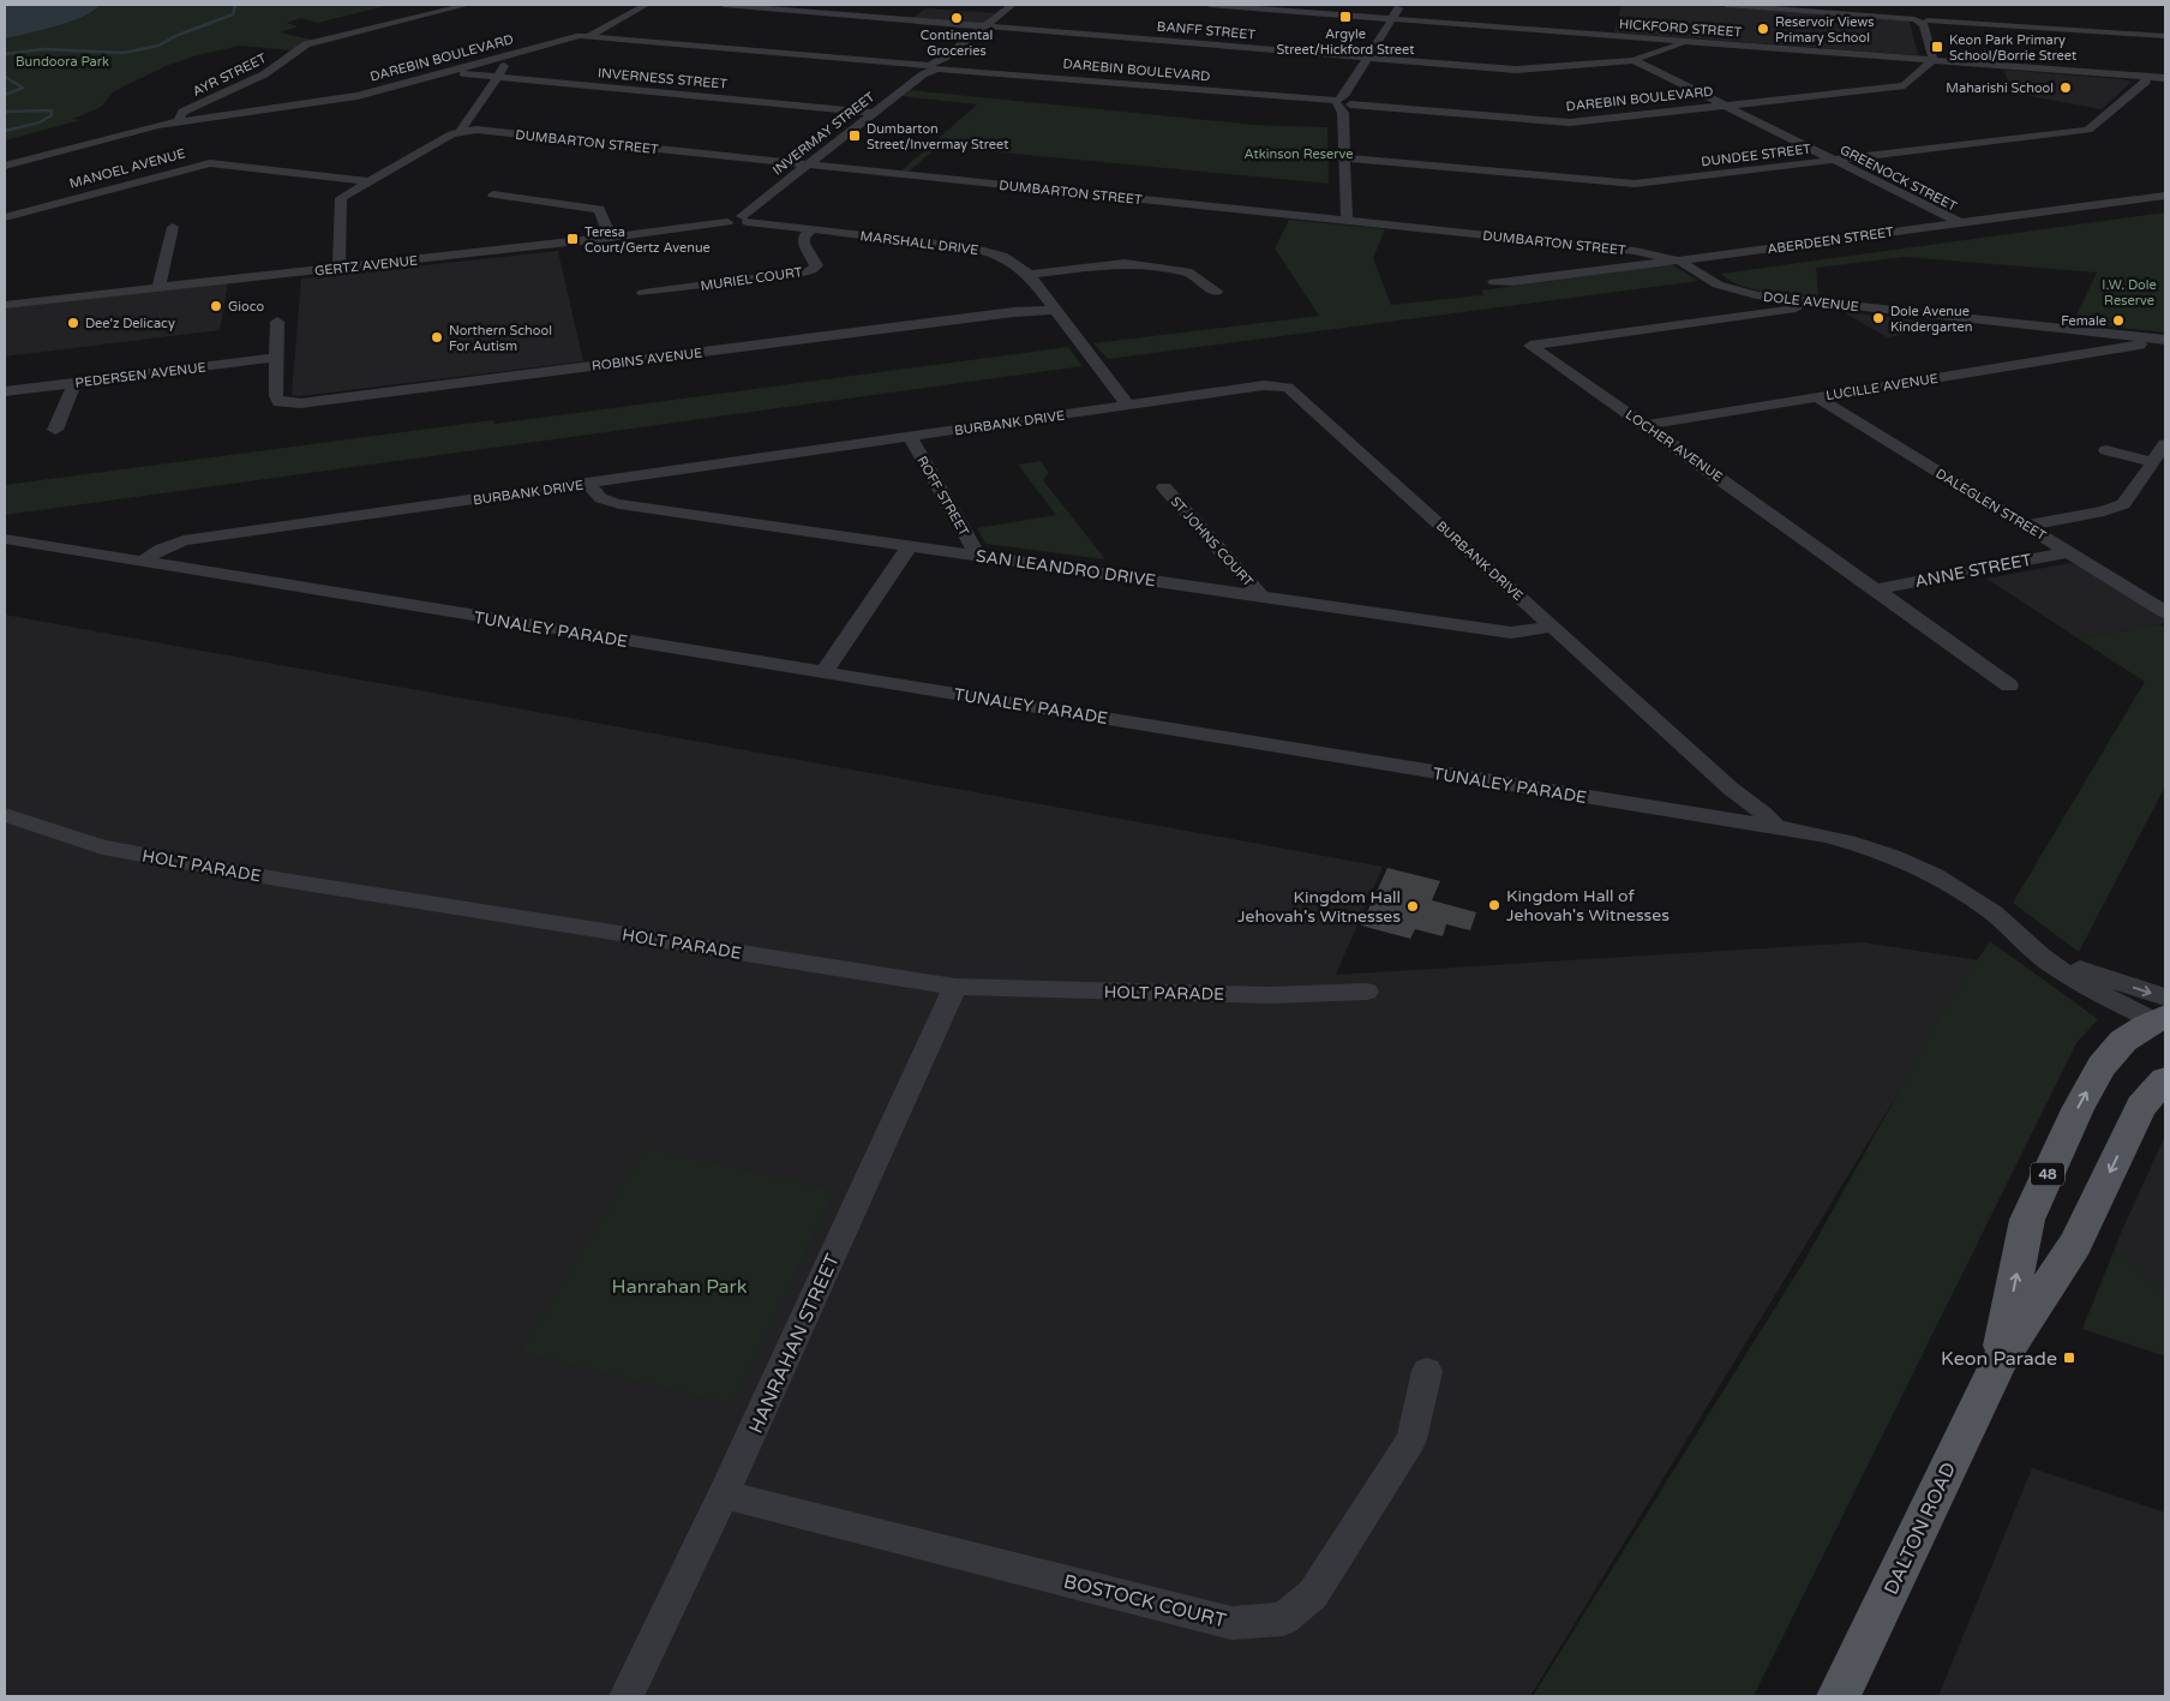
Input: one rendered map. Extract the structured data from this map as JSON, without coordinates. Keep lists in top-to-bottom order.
{
  "streets": {
    "main road": ["48", "DALTON ROAD"],
    "street": [
      "HICKFORD STREET",
      "BANFF STREET",
      "DAREBIN BOULEVARD",
      "AYR STREET",
      "INVERNESS STREET",
      "INVERMAY STREET",
      "DUMBARTON STREET",
      "DUNDEE STREET",
      "MANOEL AVENUE",
      "GREENOCK STREET",
      "ABERDEEN STREET",
      "MARSHALL DRIVE",
      "GERTZ AVENUE",
      "MURIEL COURT",
      "DOLE AVENUE",
      "ROBINS AVENUE",
      "PEDERSEN AVENUE",
      "LUCILLE AVENUE",
      "BURBANK DRIVE",
      "LOCHER AVENUE",
      "ROFF STREET",
      "DALEGLEN STREET",
      "ST JOHNS COURT",
      "SAN LEANDRO DRIVE",
      "ANNE STREET",
      "TUNALEY PARADE",
      "HOLT PARADE",
      "HANRAHAN STREET",
      "BOSTOCK COURT"
    ]
  },
  "crossings": [
    ["HICKFORD STREET", "BANFF STREET"],
    ["HICKFORD STREET", "DAREBIN BOULEVARD"],
    ["HICKFORD STREET", "DUNDEE STREET"],
    ["BANFF STREET", "INVERMAY STREET"],
    ["BANFF STREET", "GREENOCK STREET"],
    ["DAREBIN BOULEVARD", "AYR STREET"],
    ["DAREBIN BOULEVARD", "INVERNESS STREET"],
    ["DAREBIN BOULEVARD", "INVERMAY STREET"],
    ["DAREBIN BOULEVARD", "GREENOCK STREET"],
    ["INVERNESS STREET", "INVERMAY STREET"],
    ["INVERMAY STREET", "DUMBARTON STREET"],
    ["INVERMAY STREET", "MARSHALL DRIVE"],
    ["DUMBARTON STREET", "ABERDEEN STREET"],
    ["DUMBARTON STREET", "DOLE AVENUE"],
    ["DUNDEE STREET", "GREENOCK STREET"],
    ["GREENOCK STREET", "ABERDEEN STREET"],
    ["ABERDEEN STREET", "DOLE AVENUE"],
    ["MARSHALL DRIVE", "GERTZ AVENUE"],
    ["MARSHALL DRIVE", "MURIEL COURT"],
    ["MARSHALL DRIVE", "ROBINS AVENUE"],
    ["MARSHALL DRIVE", "BURBANK DRIVE"],
    ["DOLE AVENUE", "LUCILLE AVENUE"],
    ["DOLE AVENUE", "LOCHER AVENUE"],
    ["ROBINS AVENUE", "PEDERSEN AVENUE"],
    ["LUCILLE AVENUE", "LOCHER AVENUE"],
    ["LUCILLE AVENUE", "DALEGLEN STREET"],
    ["BURBANK DRIVE", "ROFF STREET"],
    ["BURBANK DRIVE", "SAN LEANDRO DRIVE"],
    ["BURBANK DRIVE", "TUNALEY PARADE"],
    ["LOCHER AVENUE", "ANNE STREET"],
    ["ROFF STREET", "SAN LEANDRO DRIVE"],
    ["DALEGLEN STREET", "ANNE STREET"],
    ["ST JOHNS COURT", "SAN LEANDRO DRIVE"],
    ["TUNALEY PARADE", "DALTON ROAD"],
    ["HOLT PARADE", "HANRAHAN STREET"],
    ["HANRAHAN STREET", "BOSTOCK COURT"]
  ],
  "parks": [
    "Bundoora Park",
    "Atkinson Reserve",
    "I.W. Dole Reserve",
    "Hanrahan Park"
  ],
  "places": {
    "transit": [
      "Argyle Street/Hickford Street",
      "Keon Park Primary School/Borrie Street",
      "Dumbarton Street/Invermay Street",
      "Teresa Court/Gertz Avenue",
      "Keon Parade"
    ],
    "other": [
      "Continental Groceries",
      "Reservoir Views Primary School",
      "Maharishi School",
      "Gioco",
      "Dole Avenue Kindergarten",
      "Female",
      "Dee'z Delicacy",
      "Northern School For Autism",
      "Kingdom Hall of Jehovah's Witnesses",
      "Kingdom Hall Jehovah's Witnesses"
    ]
  }
}
